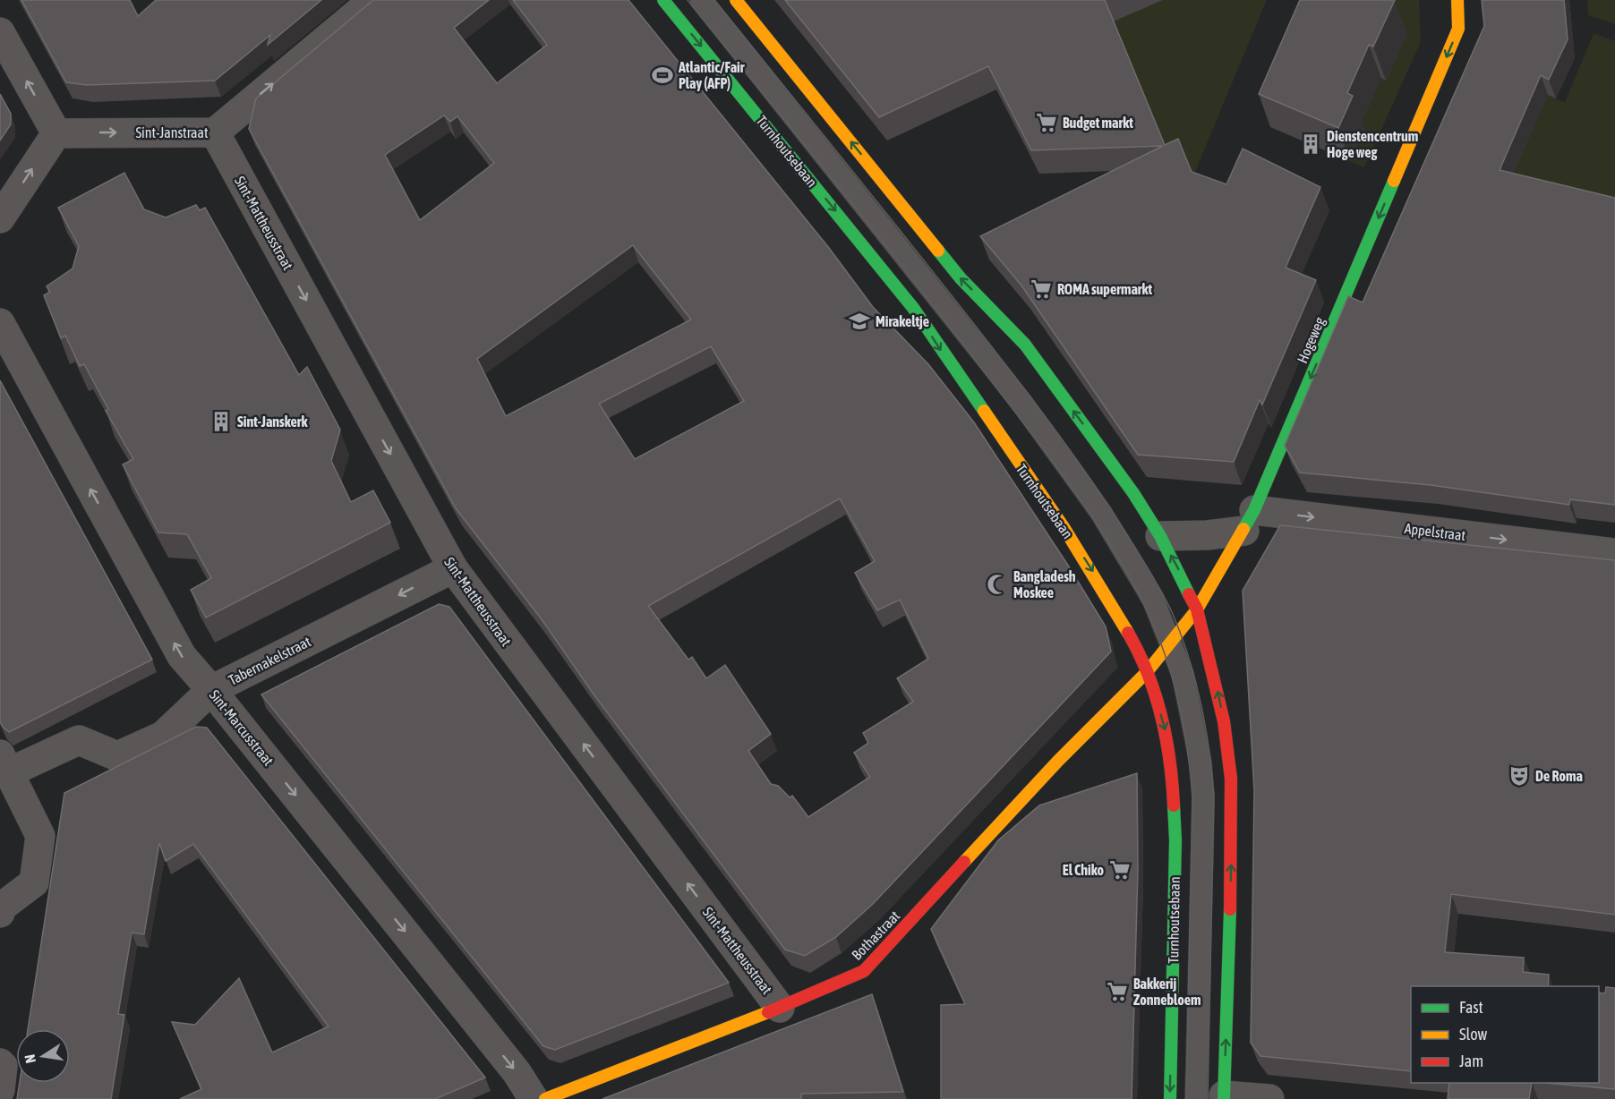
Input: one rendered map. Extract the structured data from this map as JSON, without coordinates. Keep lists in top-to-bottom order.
{
  "streets": {
    "main road": ["Turnhoutsebaan", "Hogeweg", "Bothastraat"],
    "street": [
      "Sint-Janstraat",
      "Sint-Mattheusstraat",
      "Appelstraat",
      "Tabernakelstraat",
      "Sint-Marcusstraat"
    ]
  },
  "crossings": [
    ["Sint-Janstraat", "Sint-Mattheusstraat"],
    ["Turnhoutsebaan", "Hogeweg"],
    ["Turnhoutsebaan", "Bothastraat"],
    ["Sint-Mattheusstraat", "Tabernakelstraat"],
    ["Sint-Mattheusstraat", "Bothastraat"],
    ["Hogeweg", "Appelstraat"],
    ["Hogeweg", "Bothastraat"],
    ["Tabernakelstraat", "Sint-Marcusstraat"]
  ],
  "one_way": [
    "Sint-Janstraat",
    "Hogeweg",
    "Appelstraat",
    "Tabernakelstraat"
  ],
  "places": {
    "sports": ["Atlantic/Fair Play (AFP)"],
    "supermarket": [
      "Budget markt",
      "ROMA supermarkt",
      "El Chiko",
      "Bakkerij Zonnebloem"
    ],
    "building": ["Dienstencentrum Hoge weg", "Sint-Janskerk"],
    "school or university": ["Mirakeltje"],
    "mosque": ["Bangladesh Moskee"],
    "theatre": ["De Roma"]
  },
  "legend": ["Fast", "Slow", "Jam"],
  "north": "left"
}
